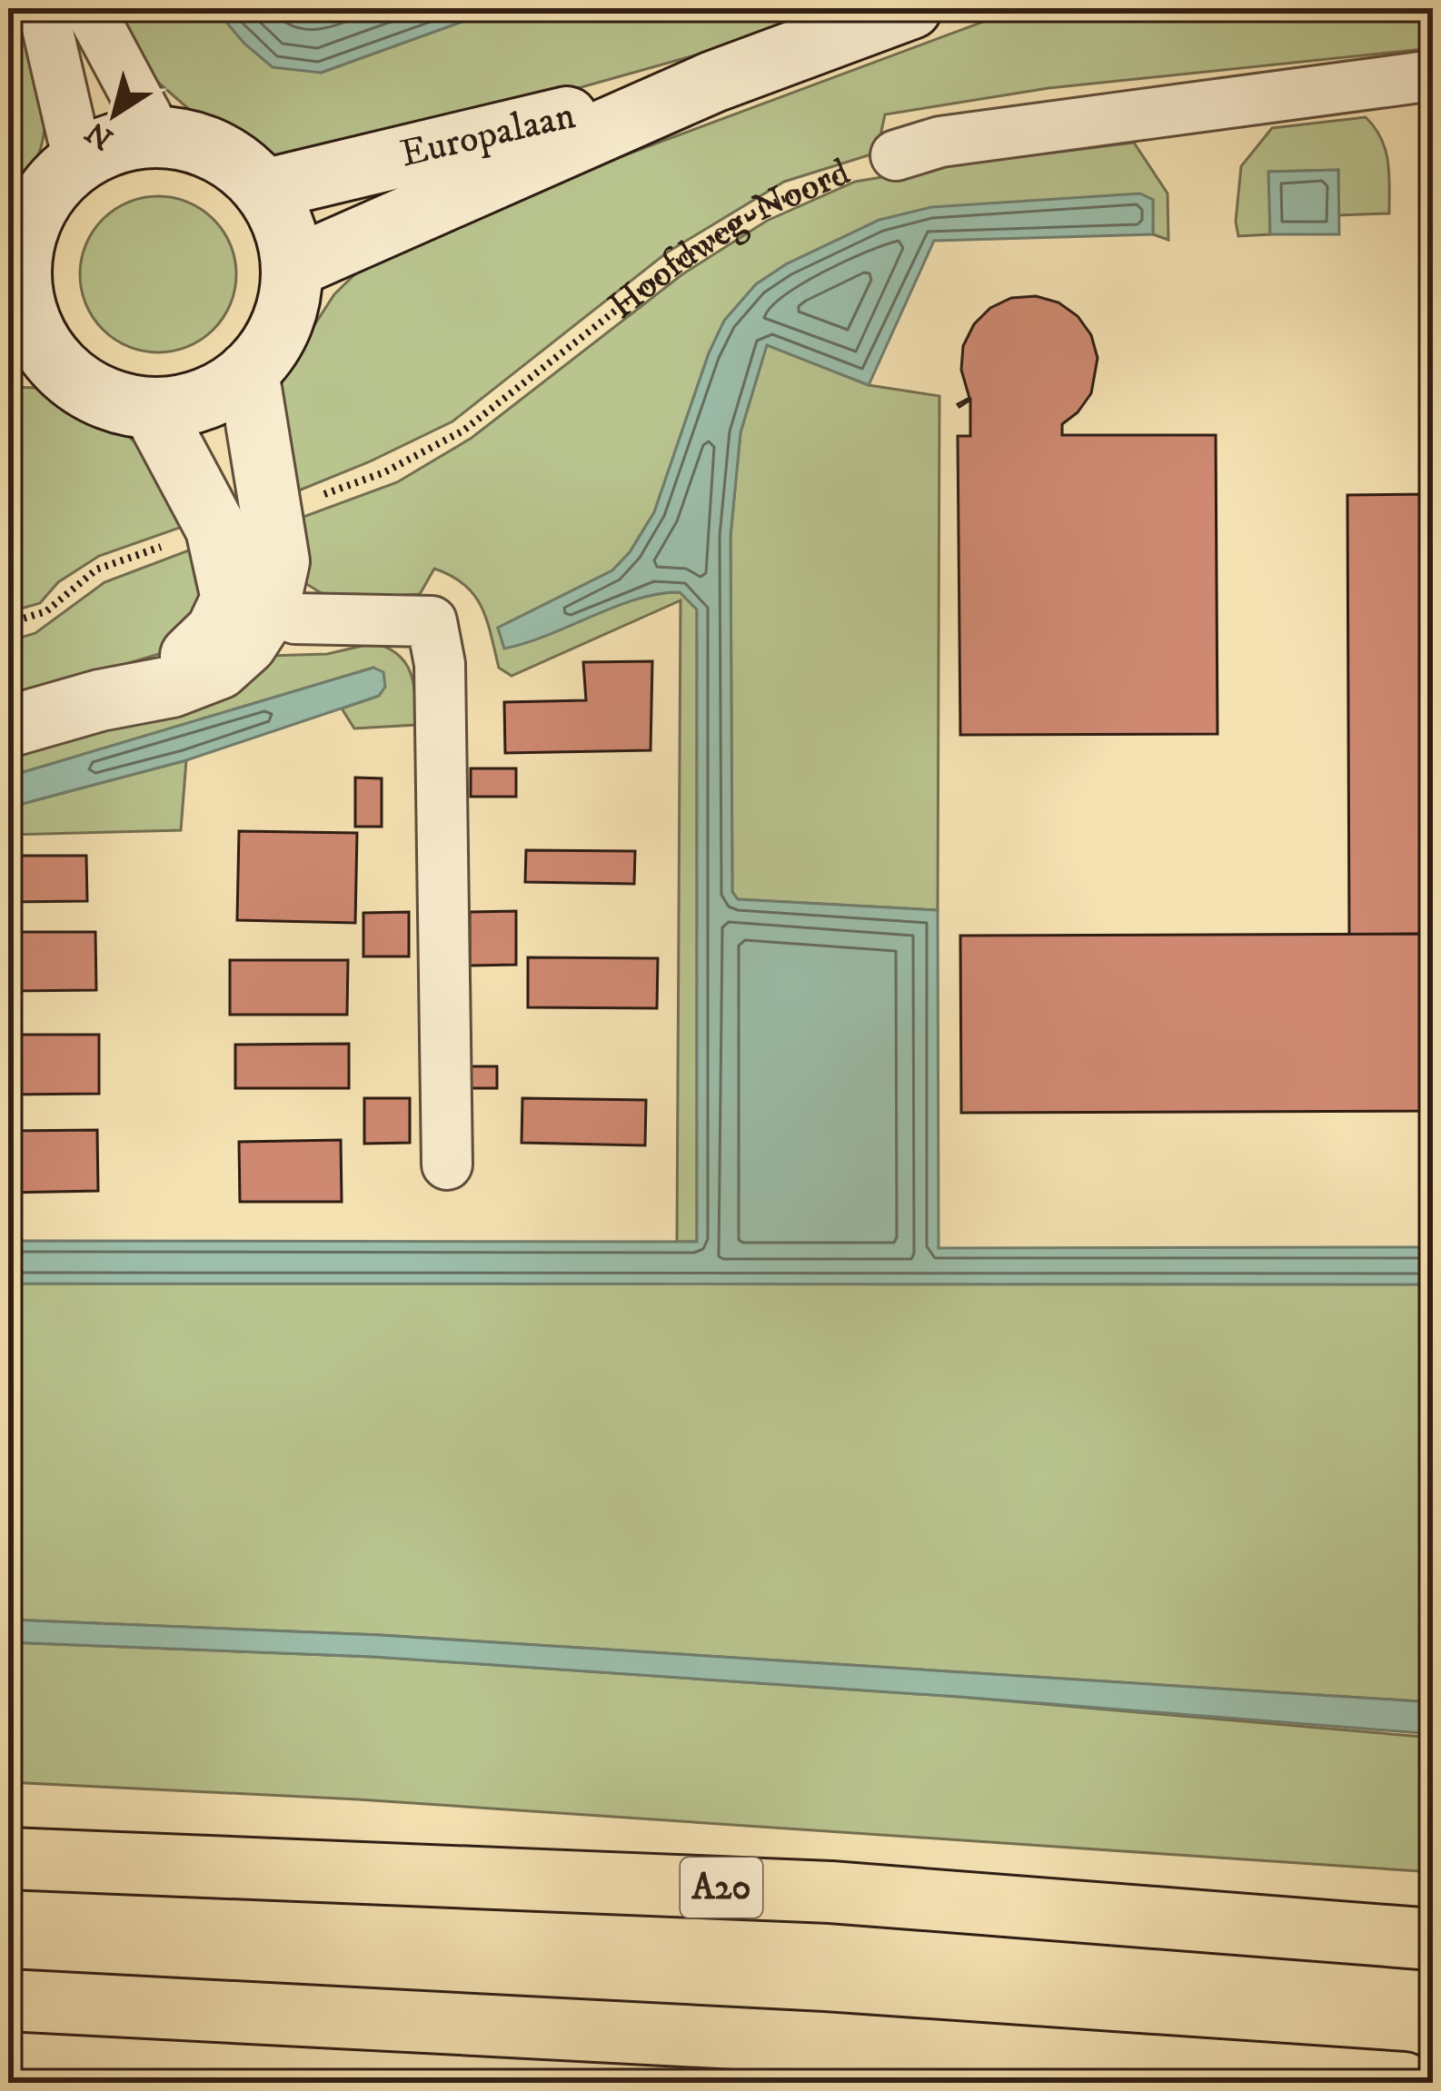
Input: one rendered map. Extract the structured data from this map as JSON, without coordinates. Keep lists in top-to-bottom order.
{
  "streets": {
    "highway": ["A20"],
    "main road": ["Europalaan"],
    "street": ["Hoofdweg-Noord"]
  },
  "north": "bottom left"
}
